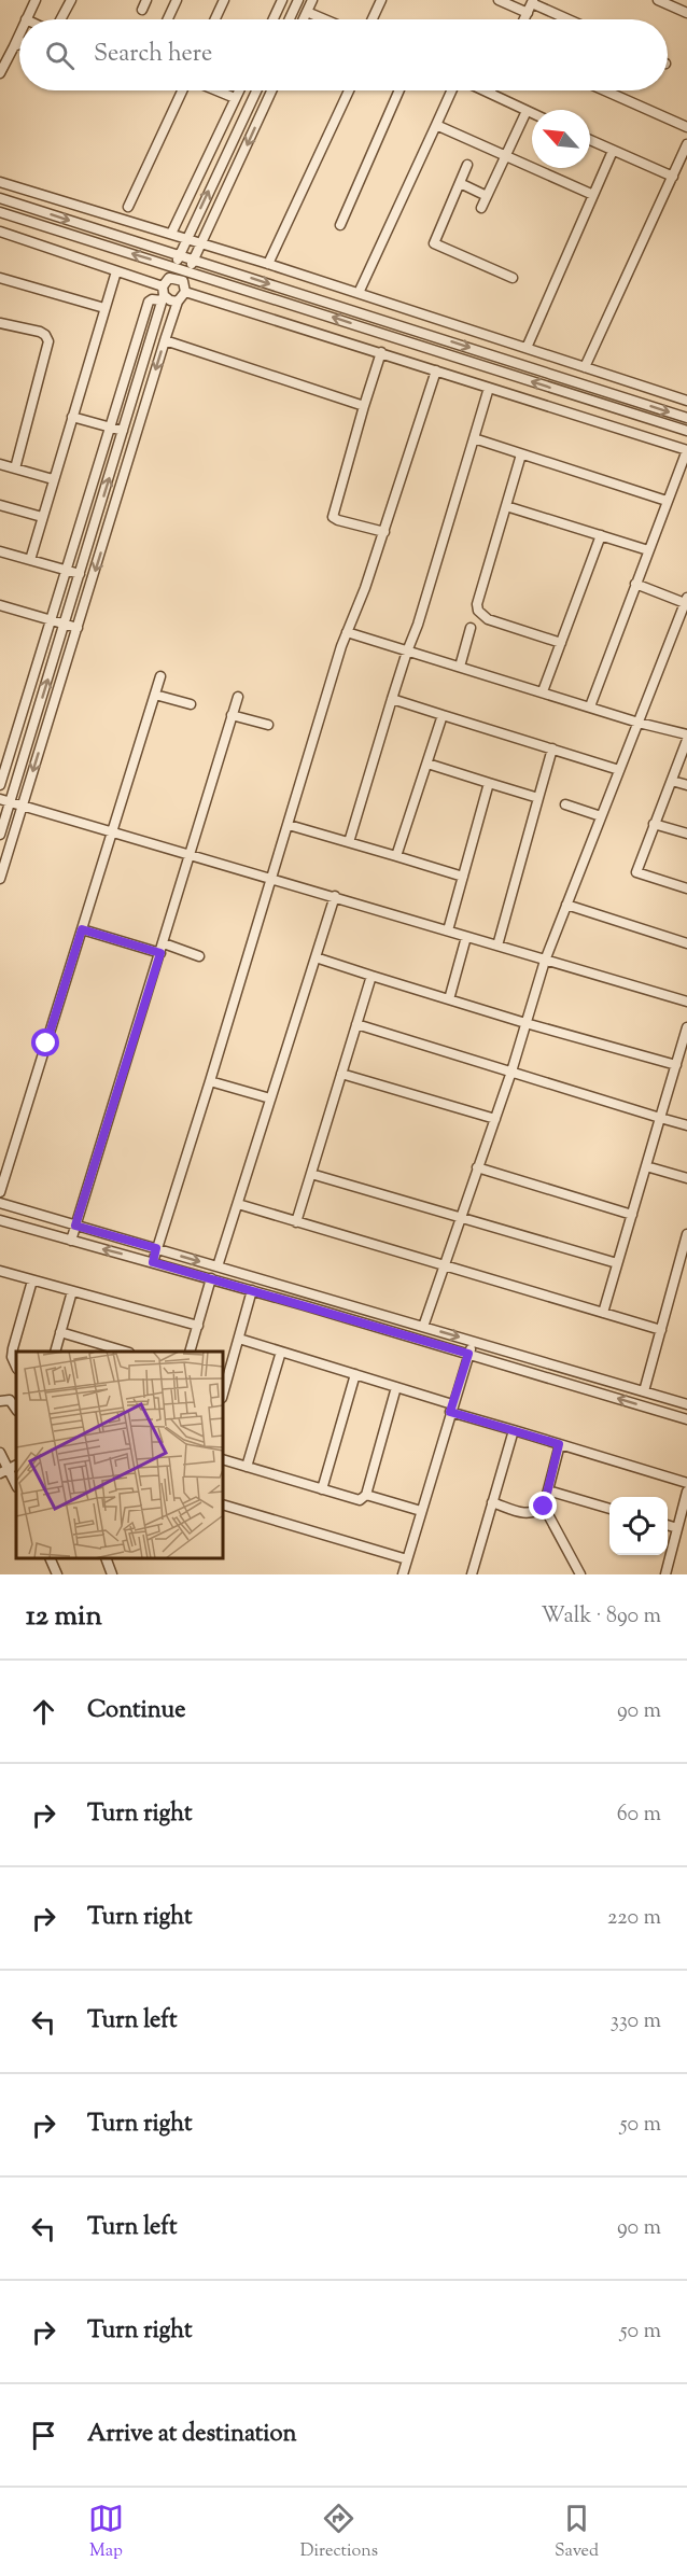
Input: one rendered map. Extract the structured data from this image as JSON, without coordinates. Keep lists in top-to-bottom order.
{
  "north": "top left",
  "page": {
    "search": "Search here",
    "heading": ["12 min", "Walk · 890 m"],
    "list": [
      ["Continue", "90 m"],
      ["Turn right", "60 m"],
      ["Turn right", "220 m"],
      ["Turn left", "330 m"],
      ["Turn right", "50 m"],
      ["Turn left", "90 m"],
      ["Turn right", "50 m"],
      "Arrive at destination"
    ],
    "nav": ["Map", "Directions", "Saved"]
  }
}
